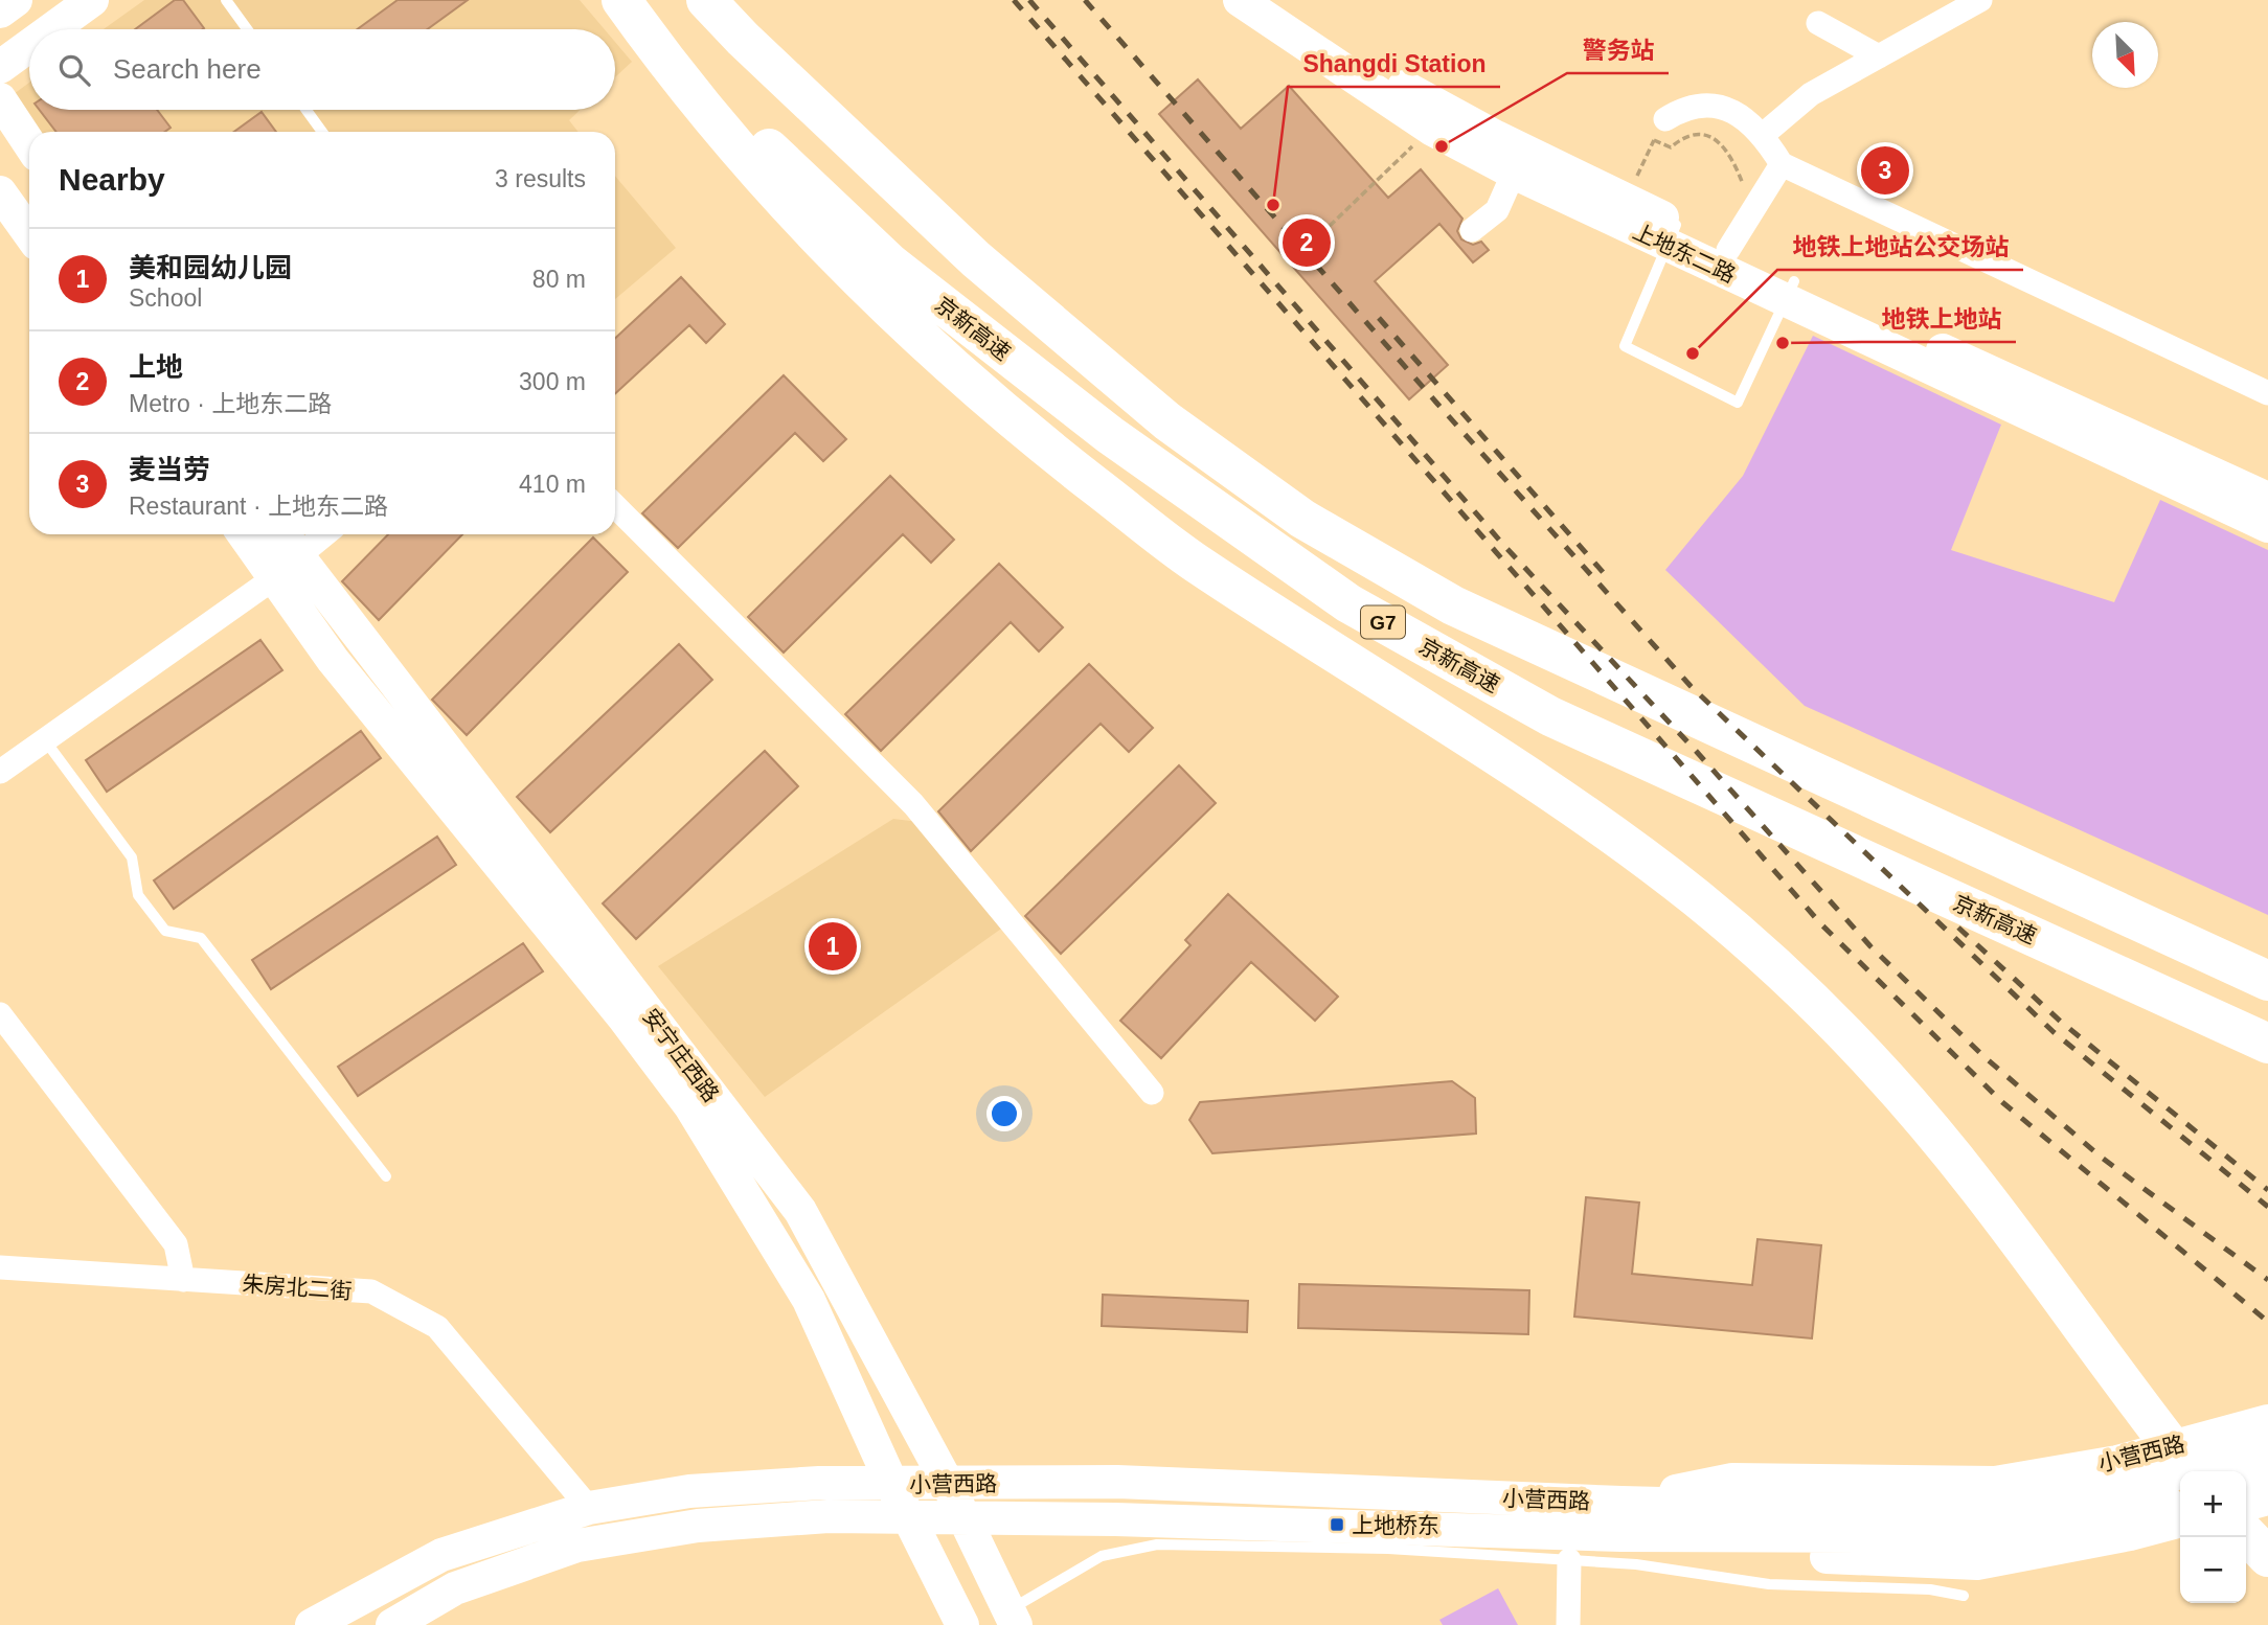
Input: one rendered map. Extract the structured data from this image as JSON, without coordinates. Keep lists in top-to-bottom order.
{
  "streets": {
    "highway": ["京新高速", "G7"],
    "main road": ["上地东二路", "安宁庄西路", "小营西路"],
    "street": ["朱房北二街"]
  },
  "crossings": [
    ["安宁庄西路", "小营西路"],
    ["朱房北二街", "小营西路"]
  ],
  "places": {
    "other": [
      "警务站",
      "Shangdi Station",
      "地铁上地站",
      "地铁上地站公交场站"
    ],
    "transit": ["上地桥东"]
  },
  "north": "bottom right",
  "page": {
    "search": "Search here",
    "heading": ["Nearby", "3 results"],
    "pins": ["3", "2", "1"],
    "list": [
      {
        "mark": "1",
        "name": "美和园幼儿园",
        "note": "School",
        "value": "80 m"
      },
      {
        "mark": "2",
        "name": "上地",
        "note": "Metro · 上地东二路",
        "value": "300 m"
      },
      {
        "mark": "3",
        "name": "麦当劳",
        "note": "Restaurant · 上地东二路",
        "value": "410 m"
      }
    ],
    "map_buttons": ["+", "−"]
  }
}
